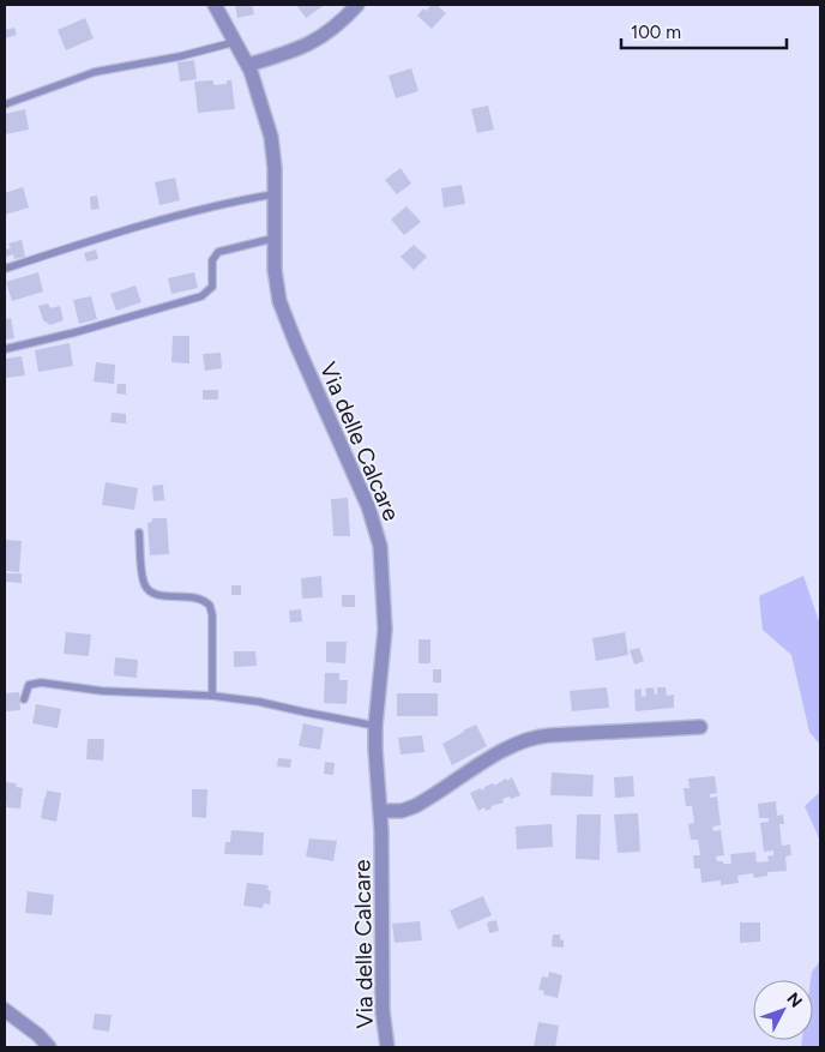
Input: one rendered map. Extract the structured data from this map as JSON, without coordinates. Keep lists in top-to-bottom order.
{
  "streets": {
    "street": ["Via delle Calcare"]
  },
  "scale_bar": "100 m",
  "north": "top right"
}
